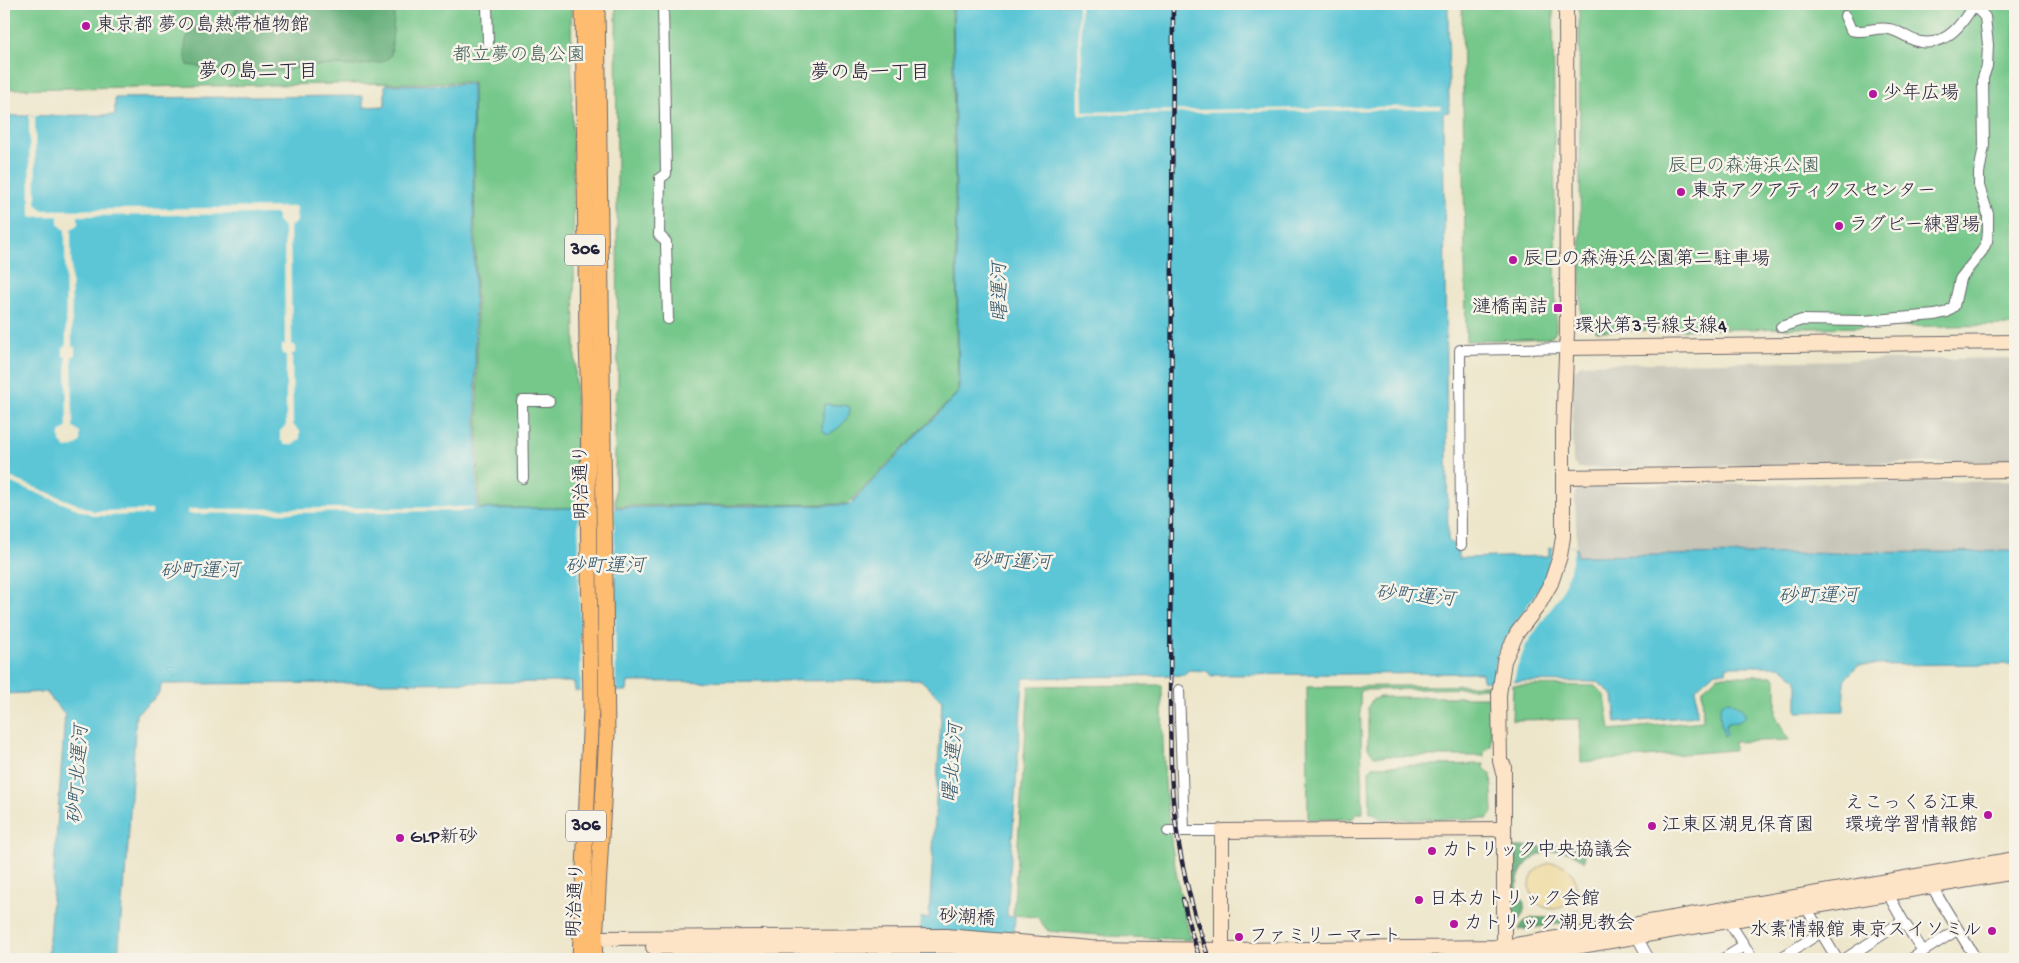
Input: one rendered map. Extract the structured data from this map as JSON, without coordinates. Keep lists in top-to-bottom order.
{
  "streets": {
    "main road": ["306", "明治通り"],
    "street": ["環状第3号線支線4", "砂潮橋"]
  },
  "crossings": [
    ["明治通り", "砂潮橋"]
  ],
  "districts": ["夢の島二丁目", "夢の島一丁目"],
  "water": [
    "曙運河",
    "砂町運河",
    "曙北運河",
    "砂町北運河"
  ],
  "parks": ["都立夢の島公園", "辰巳の森海浜公園"],
  "places": {
    "other": [
      "東京都 夢の島熱帯植物館",
      "少年広場",
      "東京アクアティクスセンター",
      "ラグビー練習場",
      "辰巳の森海浜公園第二駐車場",
      "えこっくる江東 環境学習情報館",
      "江東区潮見保育園",
      "GLP新砂",
      "カトリック中央協議会",
      "日本カトリック会館",
      "カトリック潮見教会",
      "水素情報館 東京スイソミル",
      "ファミリーマート"
    ],
    "transit": ["漣橋南詰"]
  }
}
